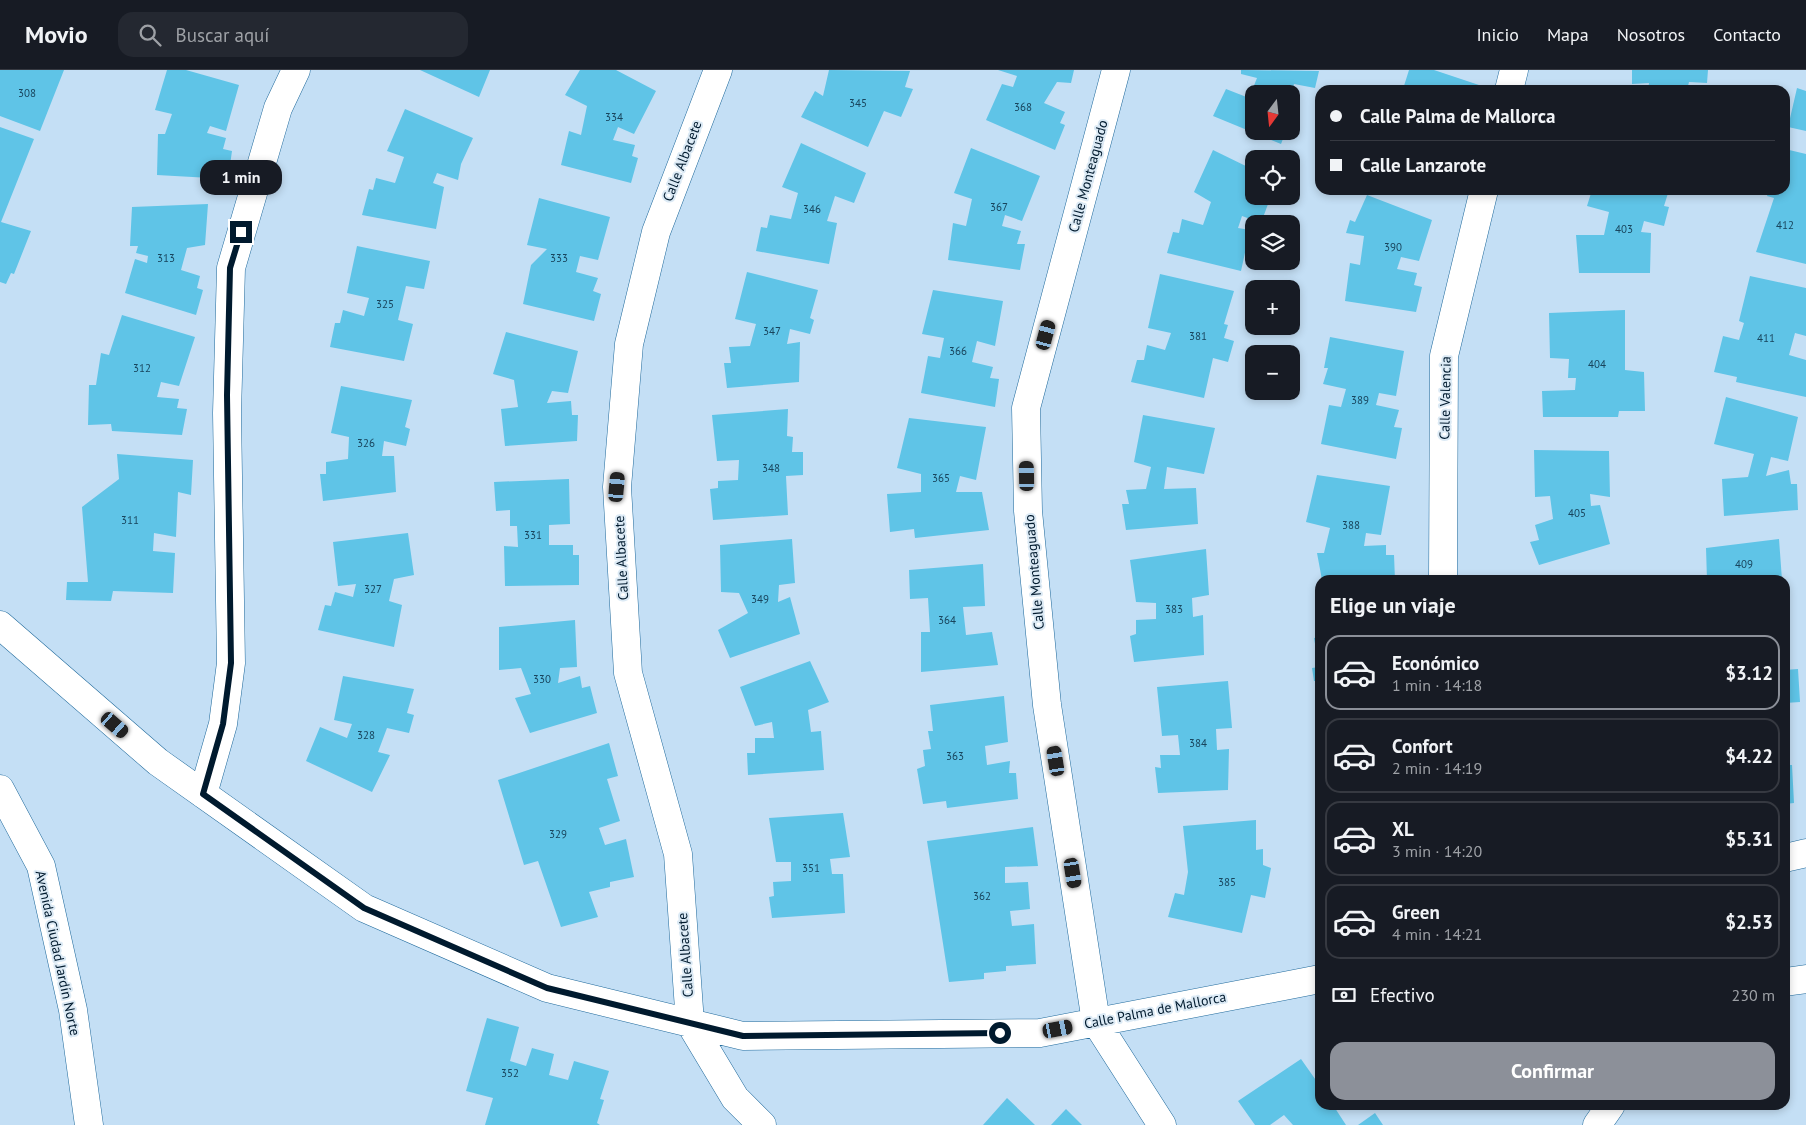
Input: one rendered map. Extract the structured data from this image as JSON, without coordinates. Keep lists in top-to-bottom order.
{
  "streets": {
    "street": [
      "Calle Albacete",
      "Calle Monteaguado",
      "Calle Valencia",
      "Avenida Ciudad Jardín Norte",
      "Calle Palma de Mallorca"
    ]
  },
  "crossings": [
    ["Calle Albacete", "Calle Palma de Mallorca"],
    ["Calle Monteaguado", "Calle Palma de Mallorca"]
  ],
  "house_numbers": [
    "308",
    "345",
    "368",
    "334",
    "367",
    "346",
    "412",
    "403",
    "390",
    "313",
    "333",
    "325",
    "347",
    "381",
    "411",
    "366",
    "404",
    "312",
    "389",
    "326",
    "348",
    "365",
    "405",
    "311",
    "388",
    "331",
    "409",
    "327",
    "349",
    "383",
    "364",
    "330",
    "328",
    "384",
    "363",
    "329",
    "351",
    "385",
    "362",
    "352"
  ],
  "north": "bottom",
  "page": {
    "header": "Movio",
    "search": "Buscar aquí",
    "nav": [
      "Inicio",
      "Mapa",
      "Nosotros",
      "Contacto"
    ],
    "map_buttons": ["+", "−"],
    "banner": ["Calle Palma de Mallorca", "Calle Lanzarote"],
    "bubble": "1 min",
    "heading": "Elige un viaje",
    "list": [
      {
        "name": "Económico",
        "note": "1 min · 14:18",
        "value": "$3.12"
      },
      {
        "name": "Confort",
        "note": "2 min · 14:19",
        "value": "$4.22"
      },
      {
        "name": "XL",
        "note": "3 min · 14:20",
        "value": "$5.31"
      },
      {
        "name": "Green",
        "note": "4 min · 14:21",
        "value": "$2.53"
      }
    ],
    "pay": ["Efectivo", "230 m"],
    "buttons": "Confirmar"
  }
}
